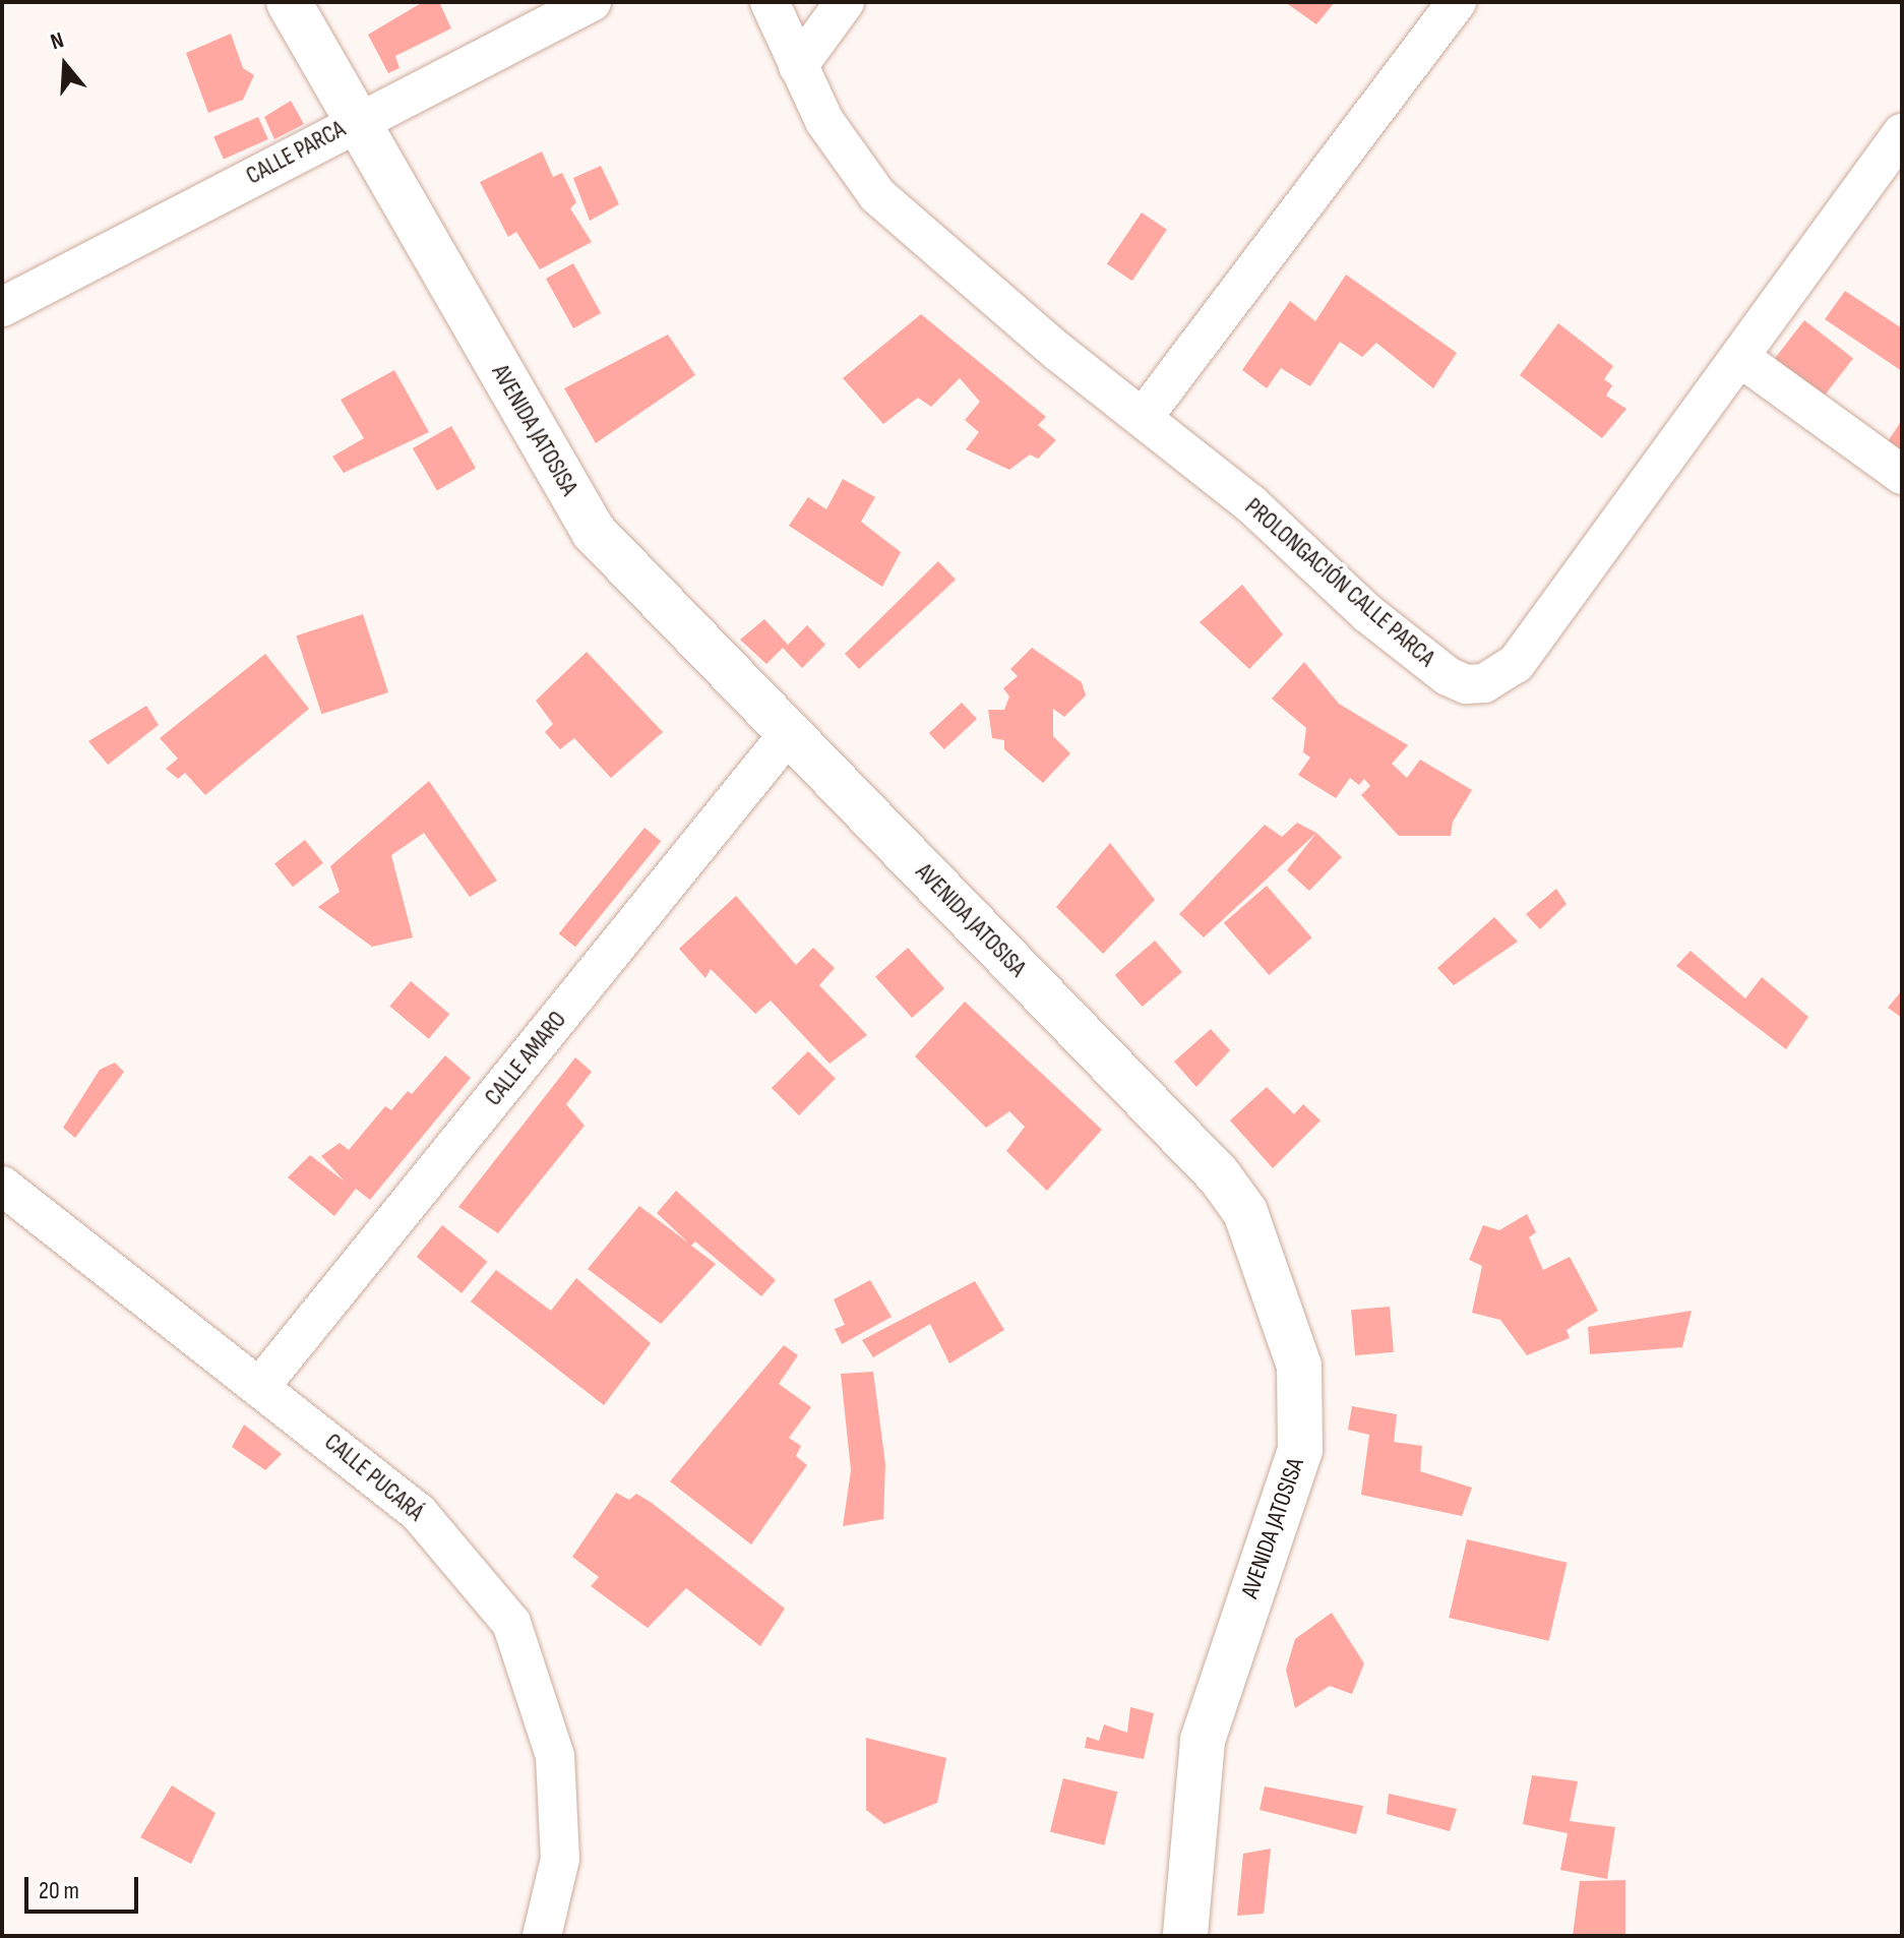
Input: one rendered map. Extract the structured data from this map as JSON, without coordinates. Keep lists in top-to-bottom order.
{
  "streets": {
    "street": [
      "CALLE PARCA",
      "AVENIDA JATOSISA",
      "PROLONGACIÓN CALLE PARCA",
      "CALLE AMARO",
      "CALLE PUCARÁ"
    ]
  },
  "crossings": [
    ["CALLE PARCA", "AVENIDA JATOSISA"],
    ["AVENIDA JATOSISA", "CALLE AMARO"],
    ["CALLE AMARO", "CALLE PUCARÁ"]
  ],
  "scale_bar": "20 m",
  "north": "top"
}
